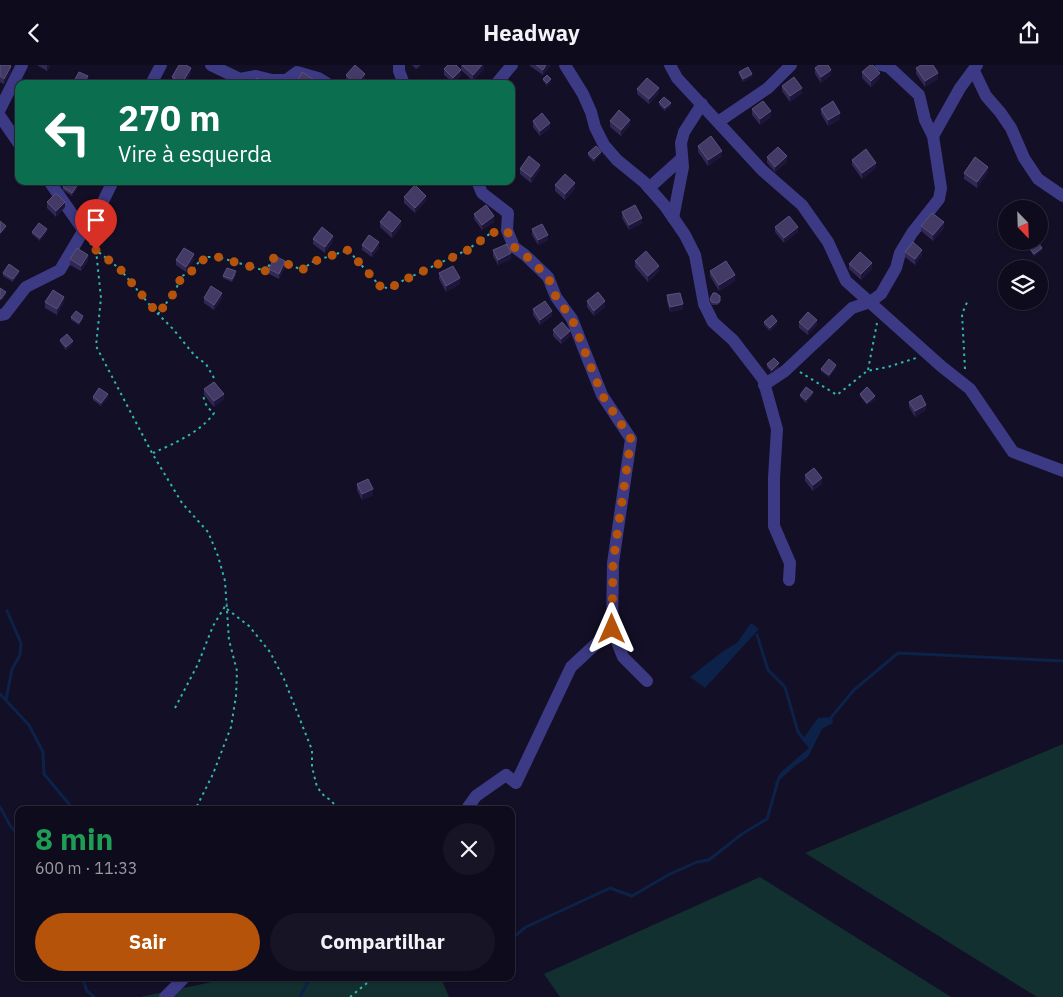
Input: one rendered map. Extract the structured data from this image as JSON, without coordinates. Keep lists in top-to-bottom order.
{
  "north": "bottom right",
  "page": {
    "header": "Headway",
    "turn": ["270 m", "Vire à esquerda"],
    "heading": ["8 min", "600 m · 11:33"],
    "buttons": ["Sair", "Compartilhar"]
  }
}
